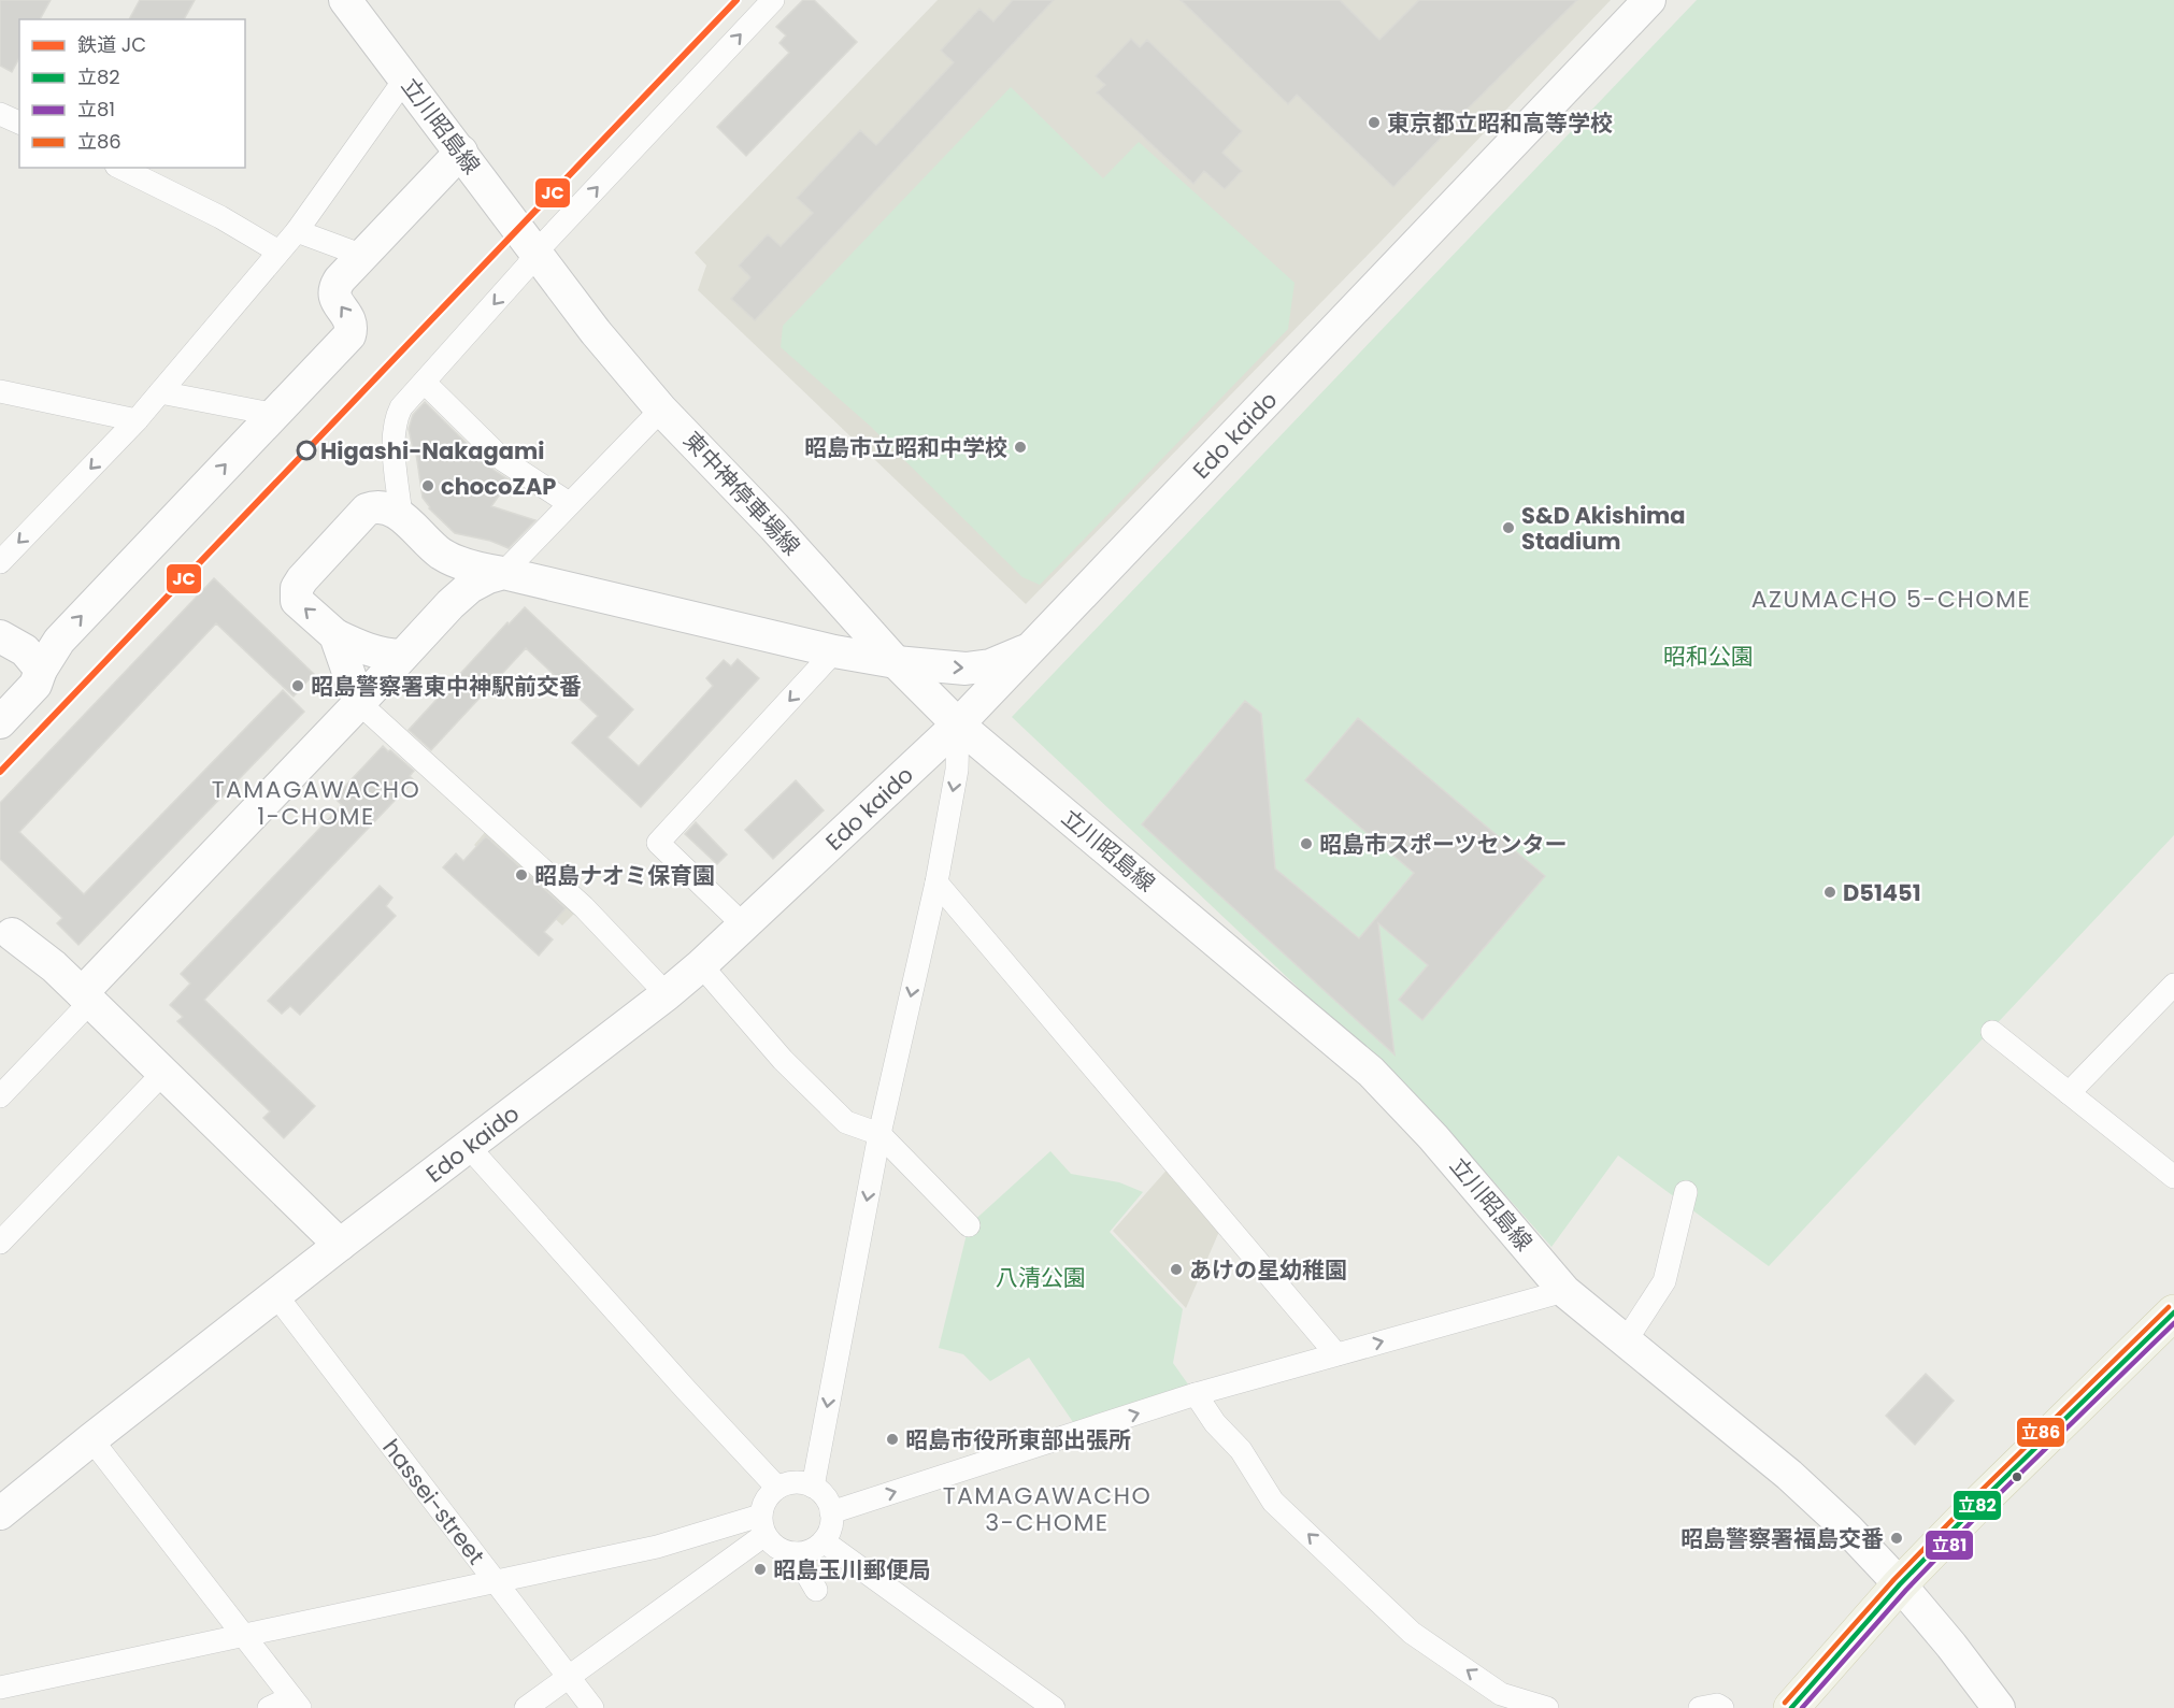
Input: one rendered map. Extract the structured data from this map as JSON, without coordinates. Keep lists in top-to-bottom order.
{
  "streets": {
    "street": [
      "立川昭島線",
      "Edo kaido",
      "東中神停車場線",
      "hassei-street"
    ]
  },
  "crossings": [
    ["立川昭島線", "Edo kaido"],
    ["立川昭島線", "東中神停車場線"],
    ["Edo kaido", "東中神停車場線"],
    ["Edo kaido", "hassei-street"]
  ],
  "districts": ["AZUMACHO 5-CHOME", "TAMAGAWACHO 1-CHOME", "TAMAGAWACHO 3-CHOME"],
  "parks": ["昭和公園", "八清公園"],
  "places": [
    "東京都立昭和高等学校",
    "昭島市立昭和中学校",
    "Higashi-Nakagami",
    "chocoZAP",
    "S&D Akishima Stadium",
    "昭島警察署東中神駅前交番",
    "昭島市スポーツセンター",
    "昭島ナオミ保育園",
    "D51451",
    "あけの星幼稚園",
    "昭島市役所東部出張所",
    "昭島警察署福島交番",
    "昭島玉川郵便局"
  ],
  "lines": [
    "rail line JC",
    "transit line 立86",
    "transit line 立82",
    "transit line 立81"
  ],
  "legend": [
    "鉄道 JC",
    "立82",
    "立81",
    "立86"
  ]
}
